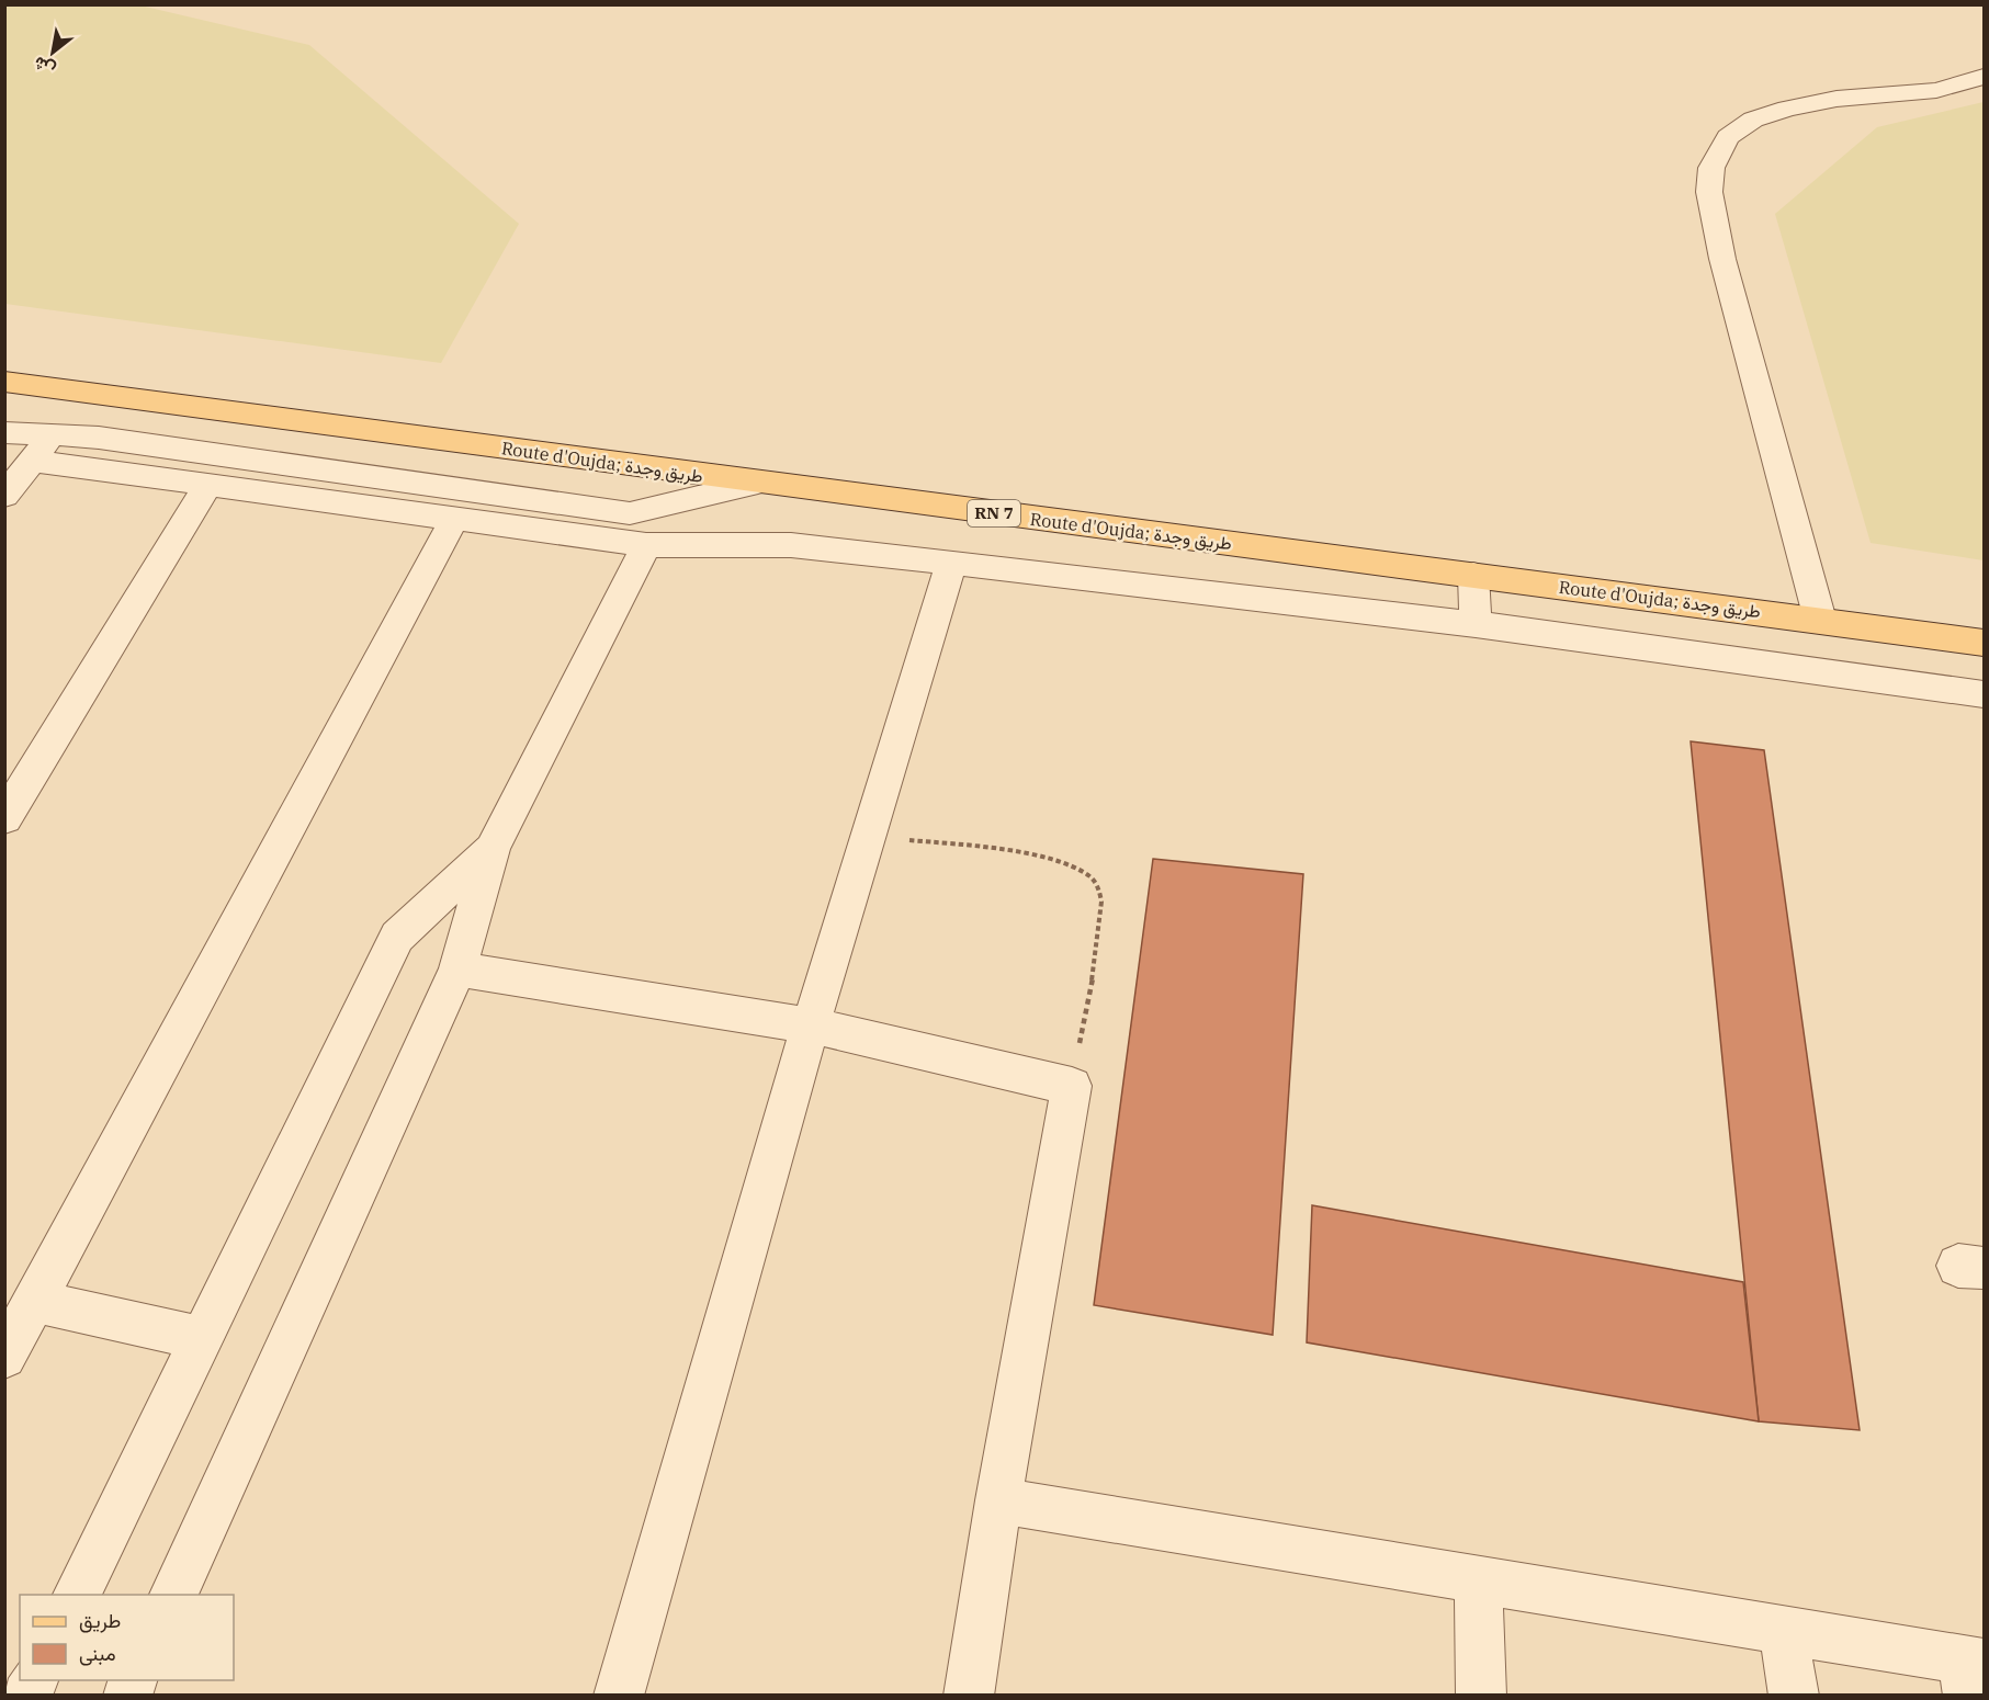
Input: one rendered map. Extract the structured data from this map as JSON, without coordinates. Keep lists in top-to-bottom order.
{
  "streets": {
    "main road": ["Route d'Oujda; طريق وجدة", "RN 7"]
  },
  "legend": ["طريق", "مبنى"],
  "north": "bottom left"
}
